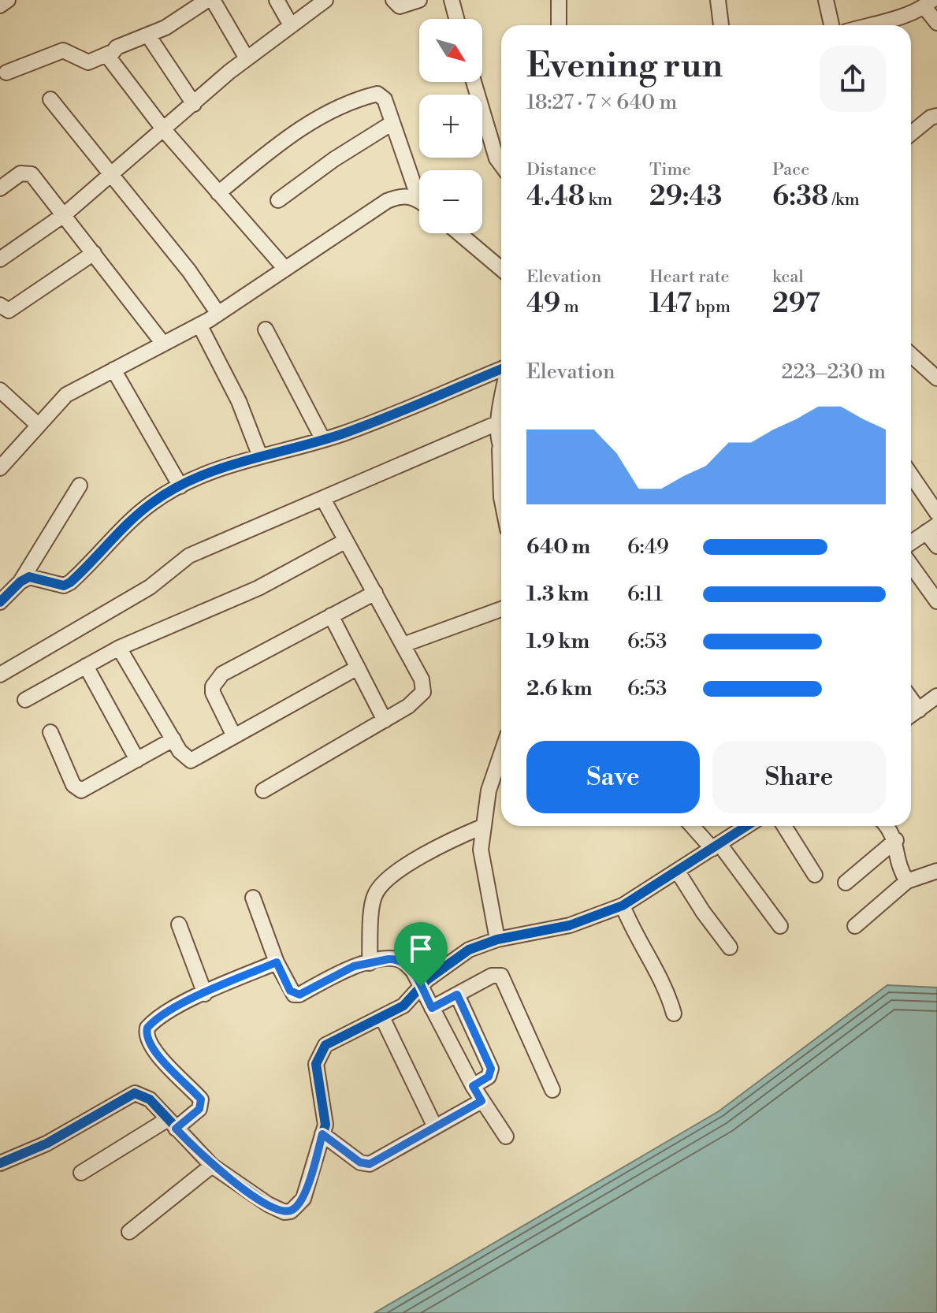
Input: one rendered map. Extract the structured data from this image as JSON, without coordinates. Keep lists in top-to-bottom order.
{
  "north": "bottom right",
  "page": {
    "map_buttons": ["+", "−"],
    "heading": ["Evening run", "18:27 · 7 × 640 m"],
    "stats": [
      ["Distance", "4.48 km"],
      ["Time", "29:43"],
      ["Pace", "6:38 /km"],
      ["Elevation", "49 m"],
      ["Heart rate", "147 bpm"],
      ["kcal", "297"]
    ],
    "chart": ["Elevation", "223–230 m"],
    "list": [
      {
        "name": "640 m",
        "note": "6:49"
      },
      {
        "name": "1.3 km",
        "note": "6:11"
      },
      {
        "name": "1.9 km",
        "note": "6:53"
      },
      {
        "name": "2.6 km",
        "note": "6:53"
      }
    ],
    "buttons": ["Save", "Share"]
  }
}
